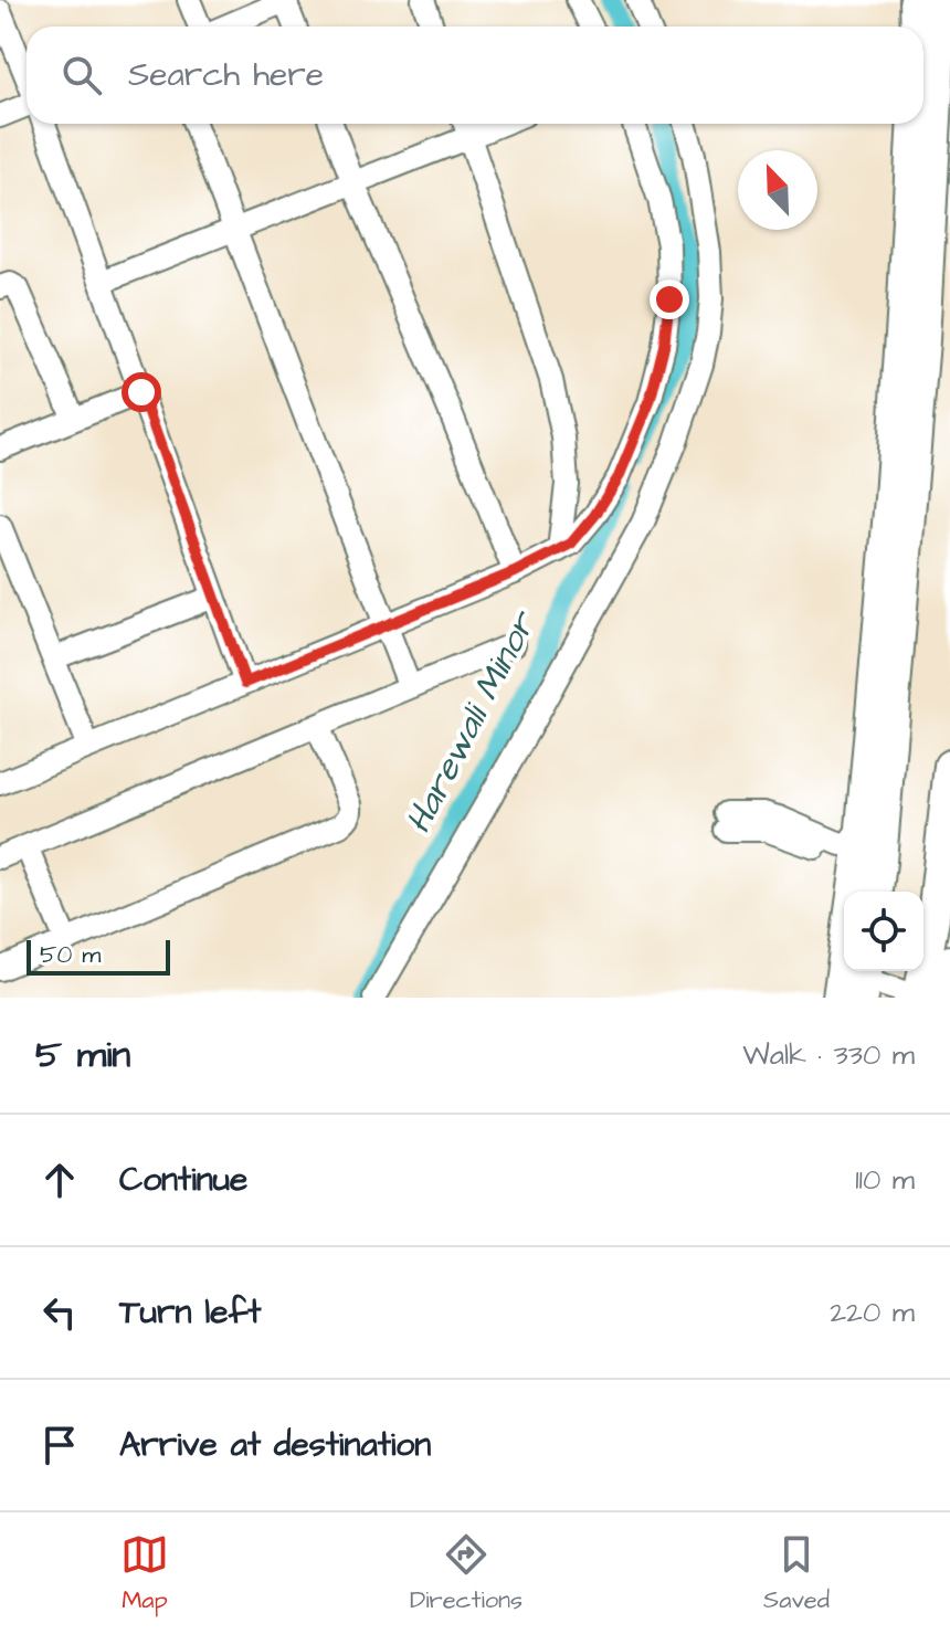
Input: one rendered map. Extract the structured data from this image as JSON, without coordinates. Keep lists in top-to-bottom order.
{
  "water": ["Harewali Minor"],
  "scale_bar": "50 m",
  "north": "top left",
  "page": {
    "search": "Search here",
    "scale": "50 m",
    "heading": ["5 min", "Walk · 330 m"],
    "list": [
      ["Continue", "110 m"],
      ["Turn left", "220 m"],
      "Arrive at destination"
    ],
    "nav": ["Map", "Directions", "Saved"]
  }
}
